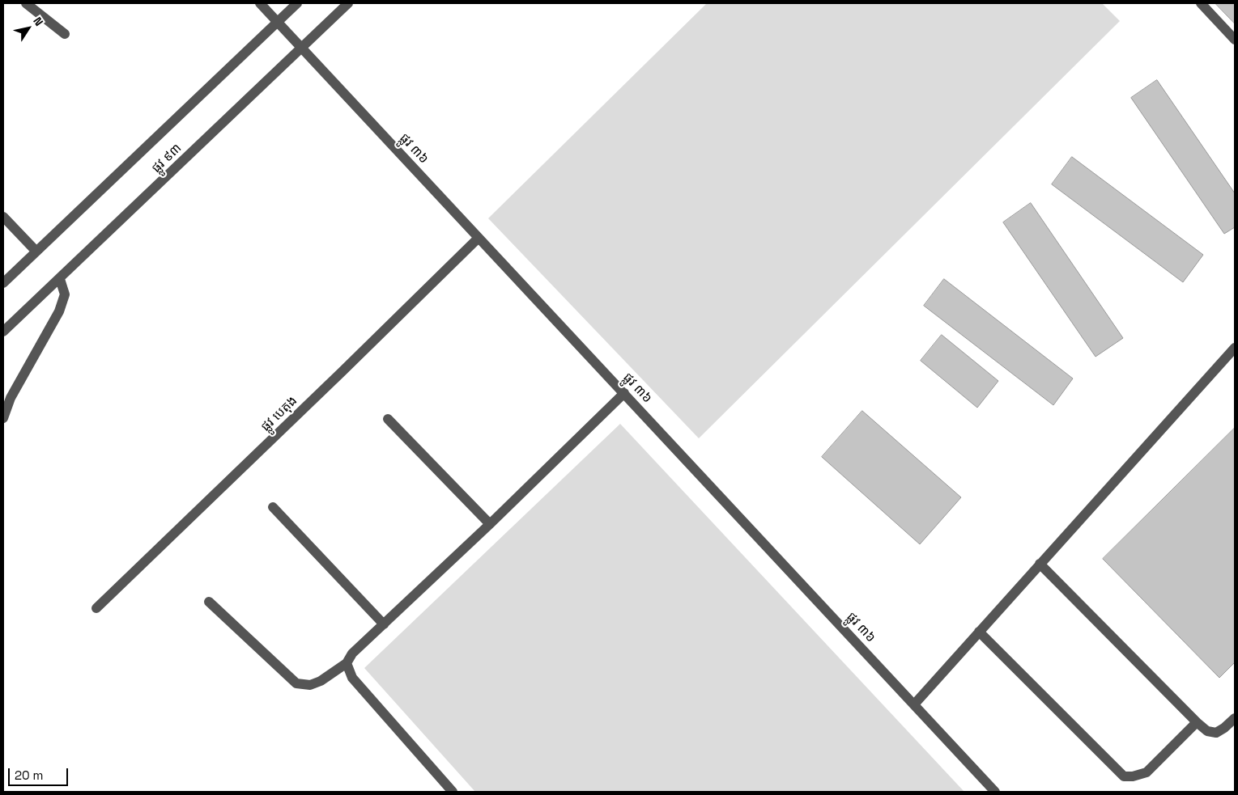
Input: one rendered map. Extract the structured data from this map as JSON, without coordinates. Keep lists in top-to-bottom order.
{
  "streets": {
    "street": ["ផ្លូវ ៣៦", "ផ្លូវ ៩៣", "ផ្លូវ បេតុង"]
  },
  "crossings": [
    ["ផ្លូវ ៣៦", "ផ្លូវ ៩៣"],
    ["ផ្លូវ ៣៦", "ផ្លូវ បេតុង"]
  ],
  "scale_bar": "20 m",
  "north": "top right"
}
